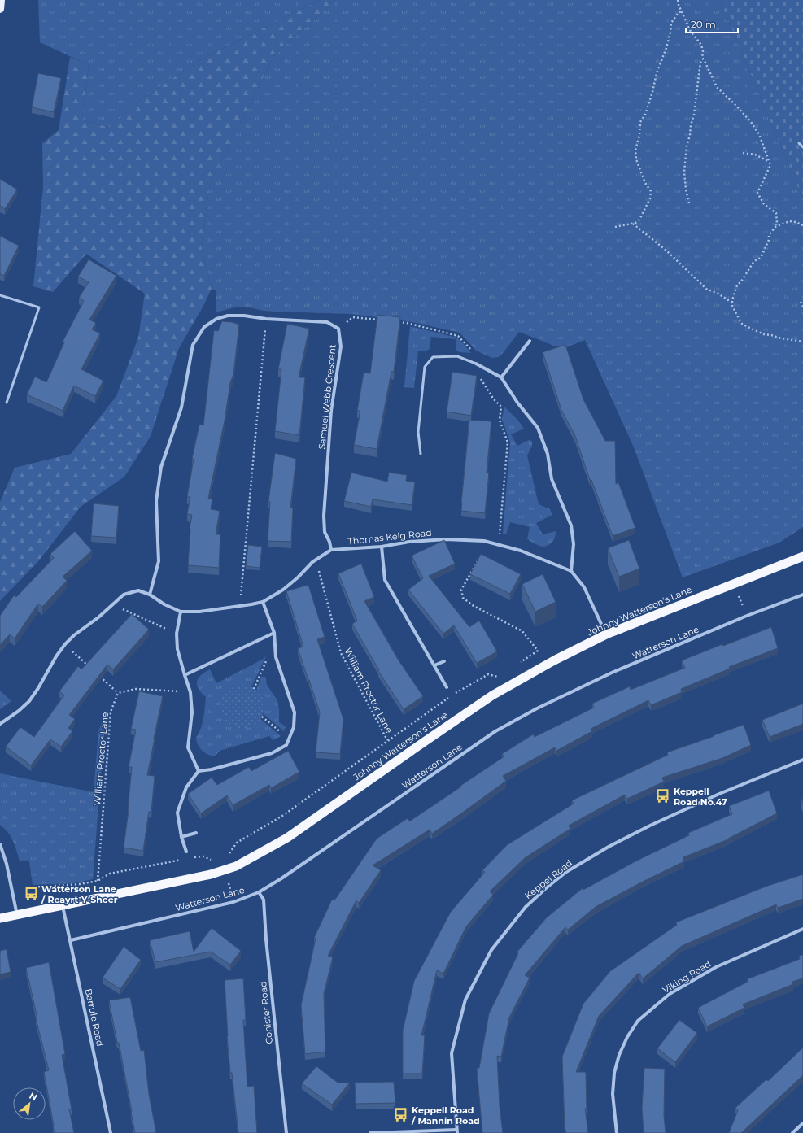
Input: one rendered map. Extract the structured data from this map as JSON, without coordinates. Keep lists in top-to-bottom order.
{
  "streets": {
    "highway": ["Johnny Watterson's Lane"],
    "street": [
      "Samuel Webb Crescent",
      "Thomas Keig Road",
      "Watterson Lane",
      "Keppel Road",
      "Viking Road",
      "Conister Road",
      "Barrule Road"
    ],
    "path": ["William Proctor Lane"]
  },
  "crossings": [
    ["Samuel Webb Crescent", "Thomas Keig Road"],
    ["Thomas Keig Road", "Johnny Watterson's Lane"],
    ["Johnny Watterson's Lane", "William Proctor Lane"],
    ["Johnny Watterson's Lane", "Barrule Road"],
    ["Watterson Lane", "Conister Road"],
    ["Watterson Lane", "Barrule Road"]
  ],
  "places": {
    "bus stop": ["Keppell Road No.47", "Watterson Lane / Reayrt-Y-Sheer", "Keppell Road / Mannin Road"]
  },
  "scale_bar": "20 m",
  "north": "top right"
}
